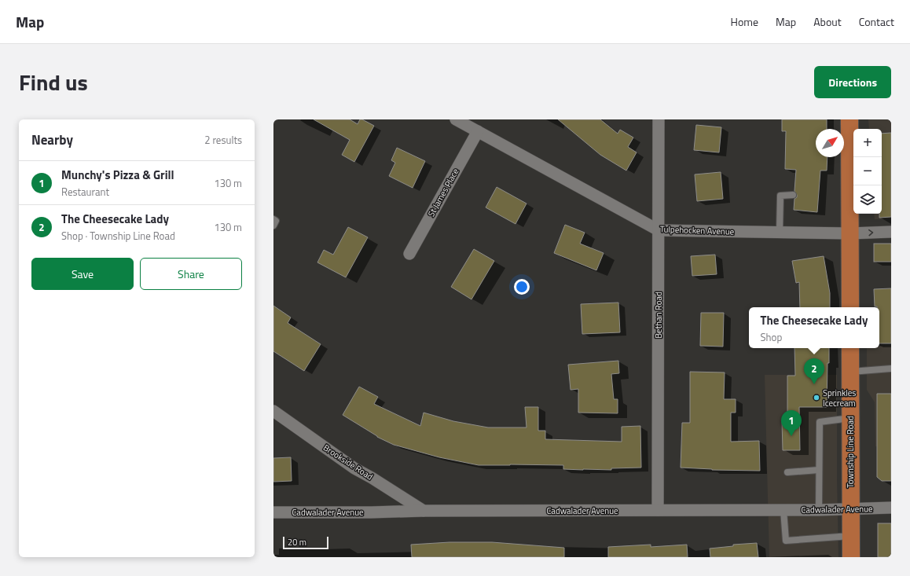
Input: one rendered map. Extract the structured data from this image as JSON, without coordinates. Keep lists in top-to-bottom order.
{
  "streets": {
    "main road": ["Township Line Road"],
    "street": [
      "St James Place",
      "Tulpehocken Avenue",
      "Bethan Road",
      "Brookside Road",
      "Cadwalader Avenue"
    ]
  },
  "crossings": [
    ["St James Place", "Tulpehocken Avenue"],
    ["Tulpehocken Avenue", "Bethan Road"],
    ["Bethan Road", "Cadwalader Avenue"],
    ["Township Line Road", "Cadwalader Avenue"],
    ["Brookside Road", "Cadwalader Avenue"]
  ],
  "places": ["Sprinkles Icecream"],
  "scale_bar": "20 m",
  "north": "top right",
  "page": {
    "header": "Map",
    "nav": [
      "Home",
      "Map",
      "About",
      "Contact"
    ],
    "title": "Find us",
    "buttons": [
      "Directions",
      ["Save", "Share"]
    ],
    "heading": ["Nearby", "2 results"],
    "map_buttons": ["+", "−"],
    "list": [
      {
        "mark": "1",
        "name": "Munchy's Pizza & Grill",
        "note": "Restaurant",
        "value": "130 m"
      },
      {
        "mark": "2",
        "name": "The Cheesecake Lady",
        "note": "Shop · Township Line Road",
        "value": "130 m"
      }
    ],
    "popup": ["The Cheesecake Lady", "Shop"],
    "pins": ["2", "1"],
    "scale": "20 m"
  }
}
